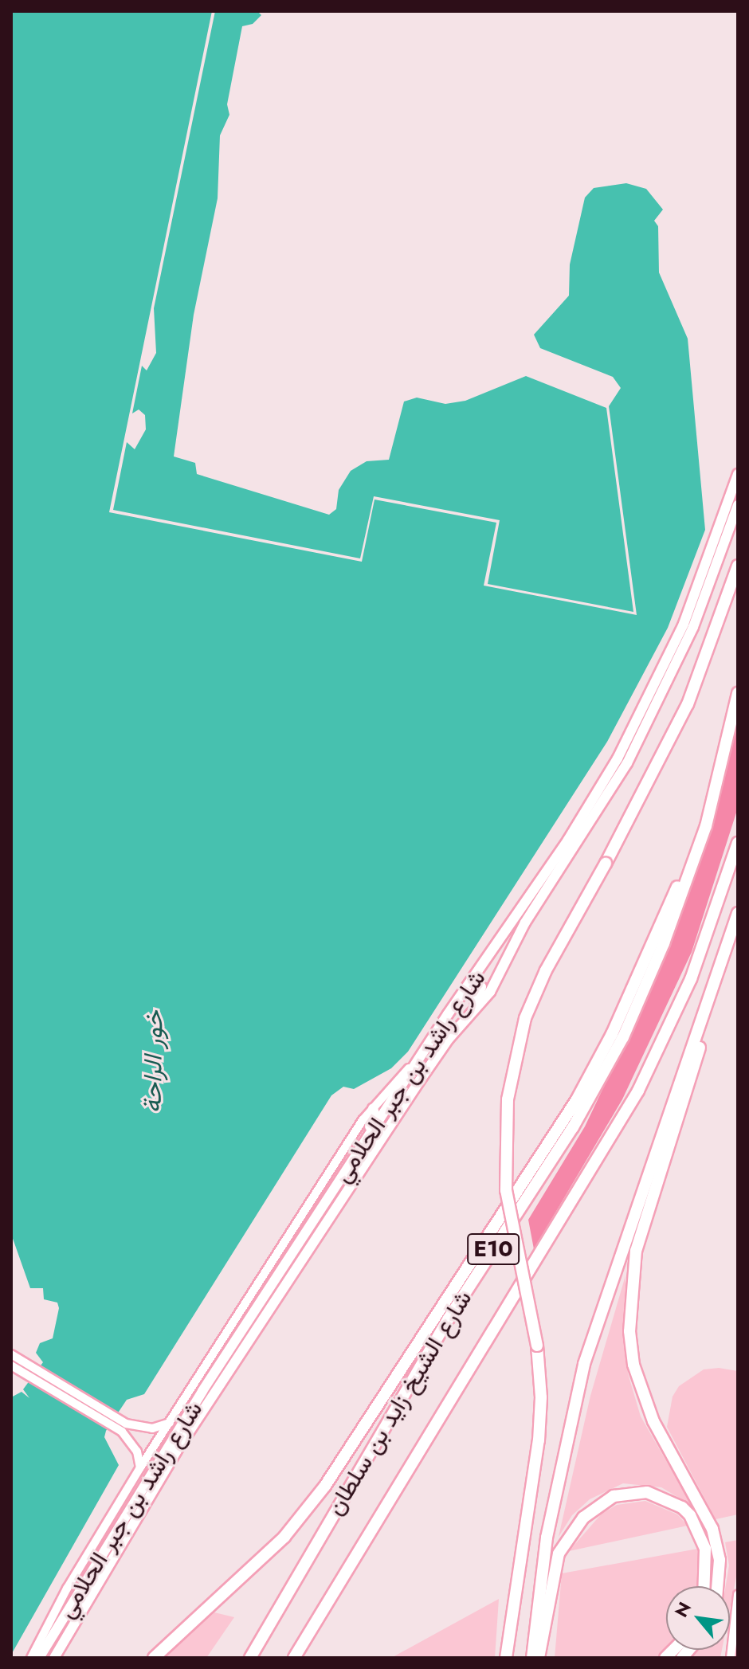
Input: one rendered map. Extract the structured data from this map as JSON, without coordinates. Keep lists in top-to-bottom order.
{
  "streets": {
    "highway": ["E10", "شارع الشيخ زايد بن سلطان"],
    "main road": ["شارع راشد بن جبر الحلامي"]
  },
  "water": ["خور الراحة"],
  "north": "top left"
}
